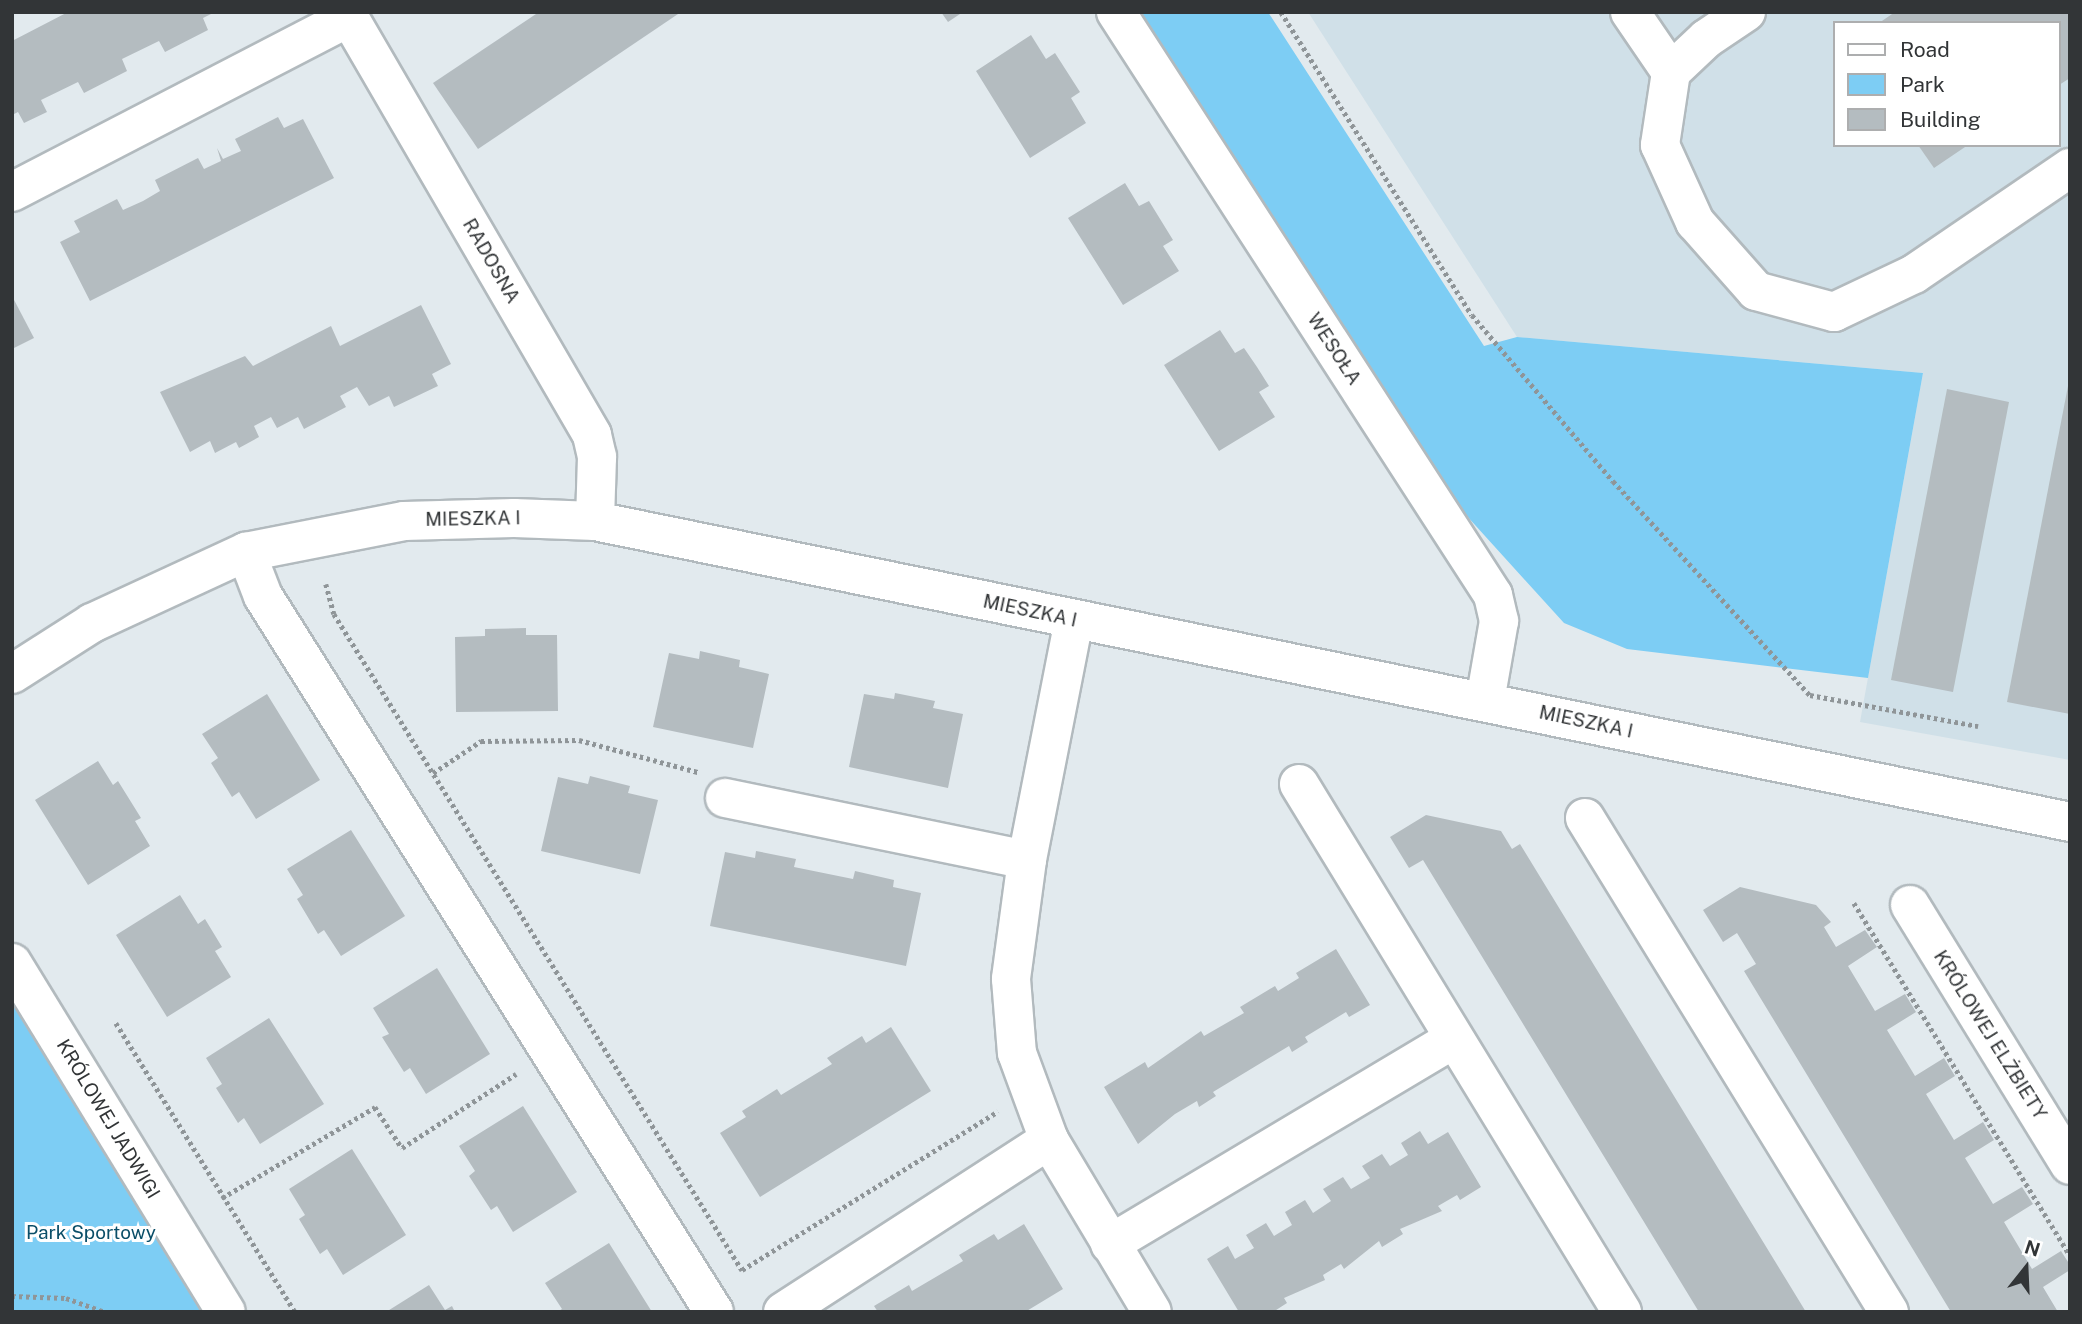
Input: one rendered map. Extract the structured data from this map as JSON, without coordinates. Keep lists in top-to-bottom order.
{
  "streets": {
    "street": [
      "RADOSNA",
      "WESOŁA",
      "MIESZKA I",
      "KRÓLOWEJ ELŻBIETY",
      "KRÓLOWEJ JADWIGI"
    ]
  },
  "crossings": [
    ["RADOSNA", "MIESZKA I"],
    ["WESOŁA", "MIESZKA I"]
  ],
  "parks": ["Park Sportowy"],
  "legend": ["Road", "Park", "Building"],
  "north": "top"
}
